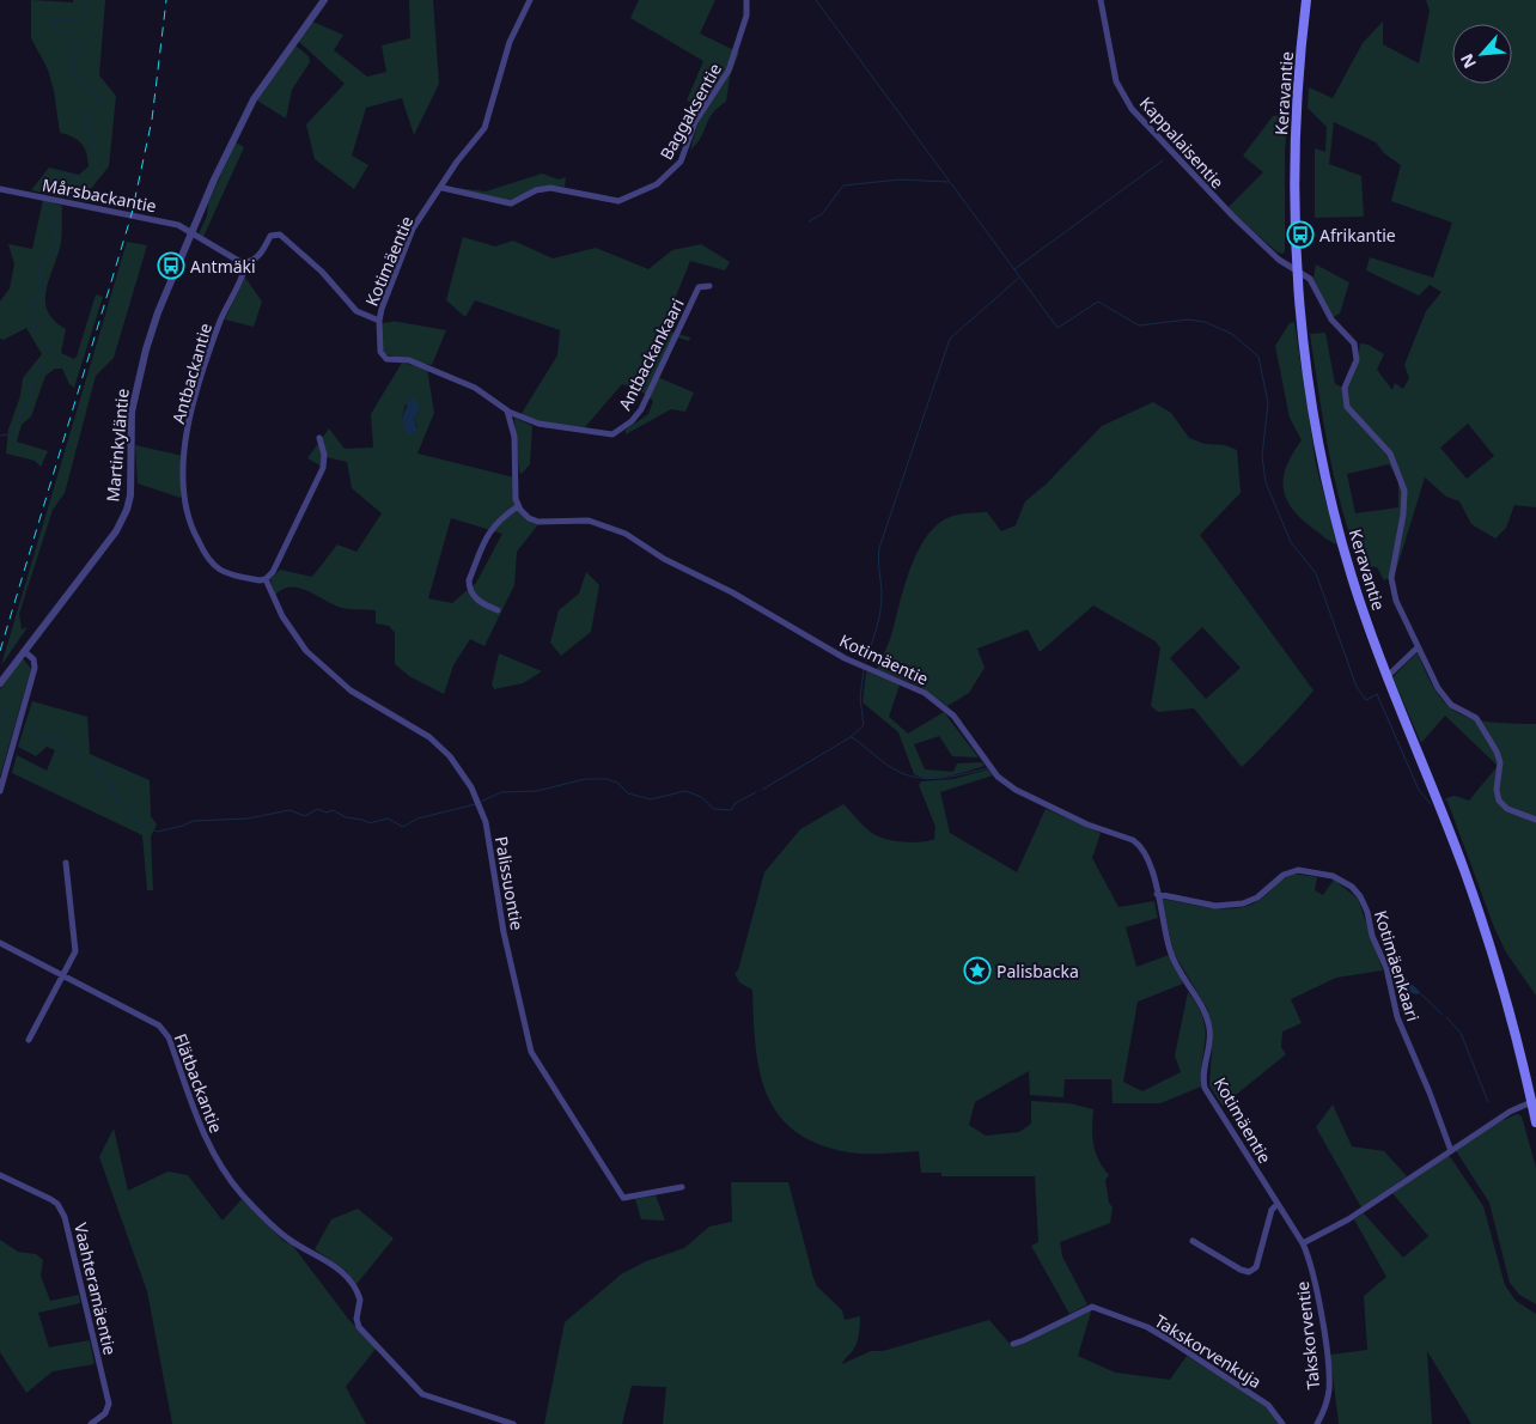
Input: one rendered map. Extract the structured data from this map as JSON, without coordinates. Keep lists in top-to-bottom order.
{
  "streets": {
    "main road": ["Keravantie"],
    "street": [
      "Baggaksentie",
      "Kappalaisentie",
      "Mårsbackantie",
      "Kotimäentie",
      "Antbackankaari",
      "Antbackantie",
      "Martinkyläntie",
      "Palissuontie",
      "Kotimäenkaari",
      "Flätbackantie",
      "Vaahteramäentie",
      "Takskorventie",
      "Takskorvenkuja"
    ]
  },
  "crossings": [
    ["Keravantie", "Kappalaisentie"],
    ["Baggaksentie", "Kotimäentie"],
    ["Mårsbackantie", "Martinkyläntie"],
    ["Kotimäentie", "Antbackankaari"],
    ["Kotimäentie", "Kotimäenkaari"],
    ["Kotimäentie", "Takskorventie"],
    ["Antbackantie", "Palissuontie"]
  ],
  "places": {
    "bus stop": ["Afrikantie", "Antmäki"],
    "place": ["Palisbacka"]
  },
  "north": "bottom left"
}
